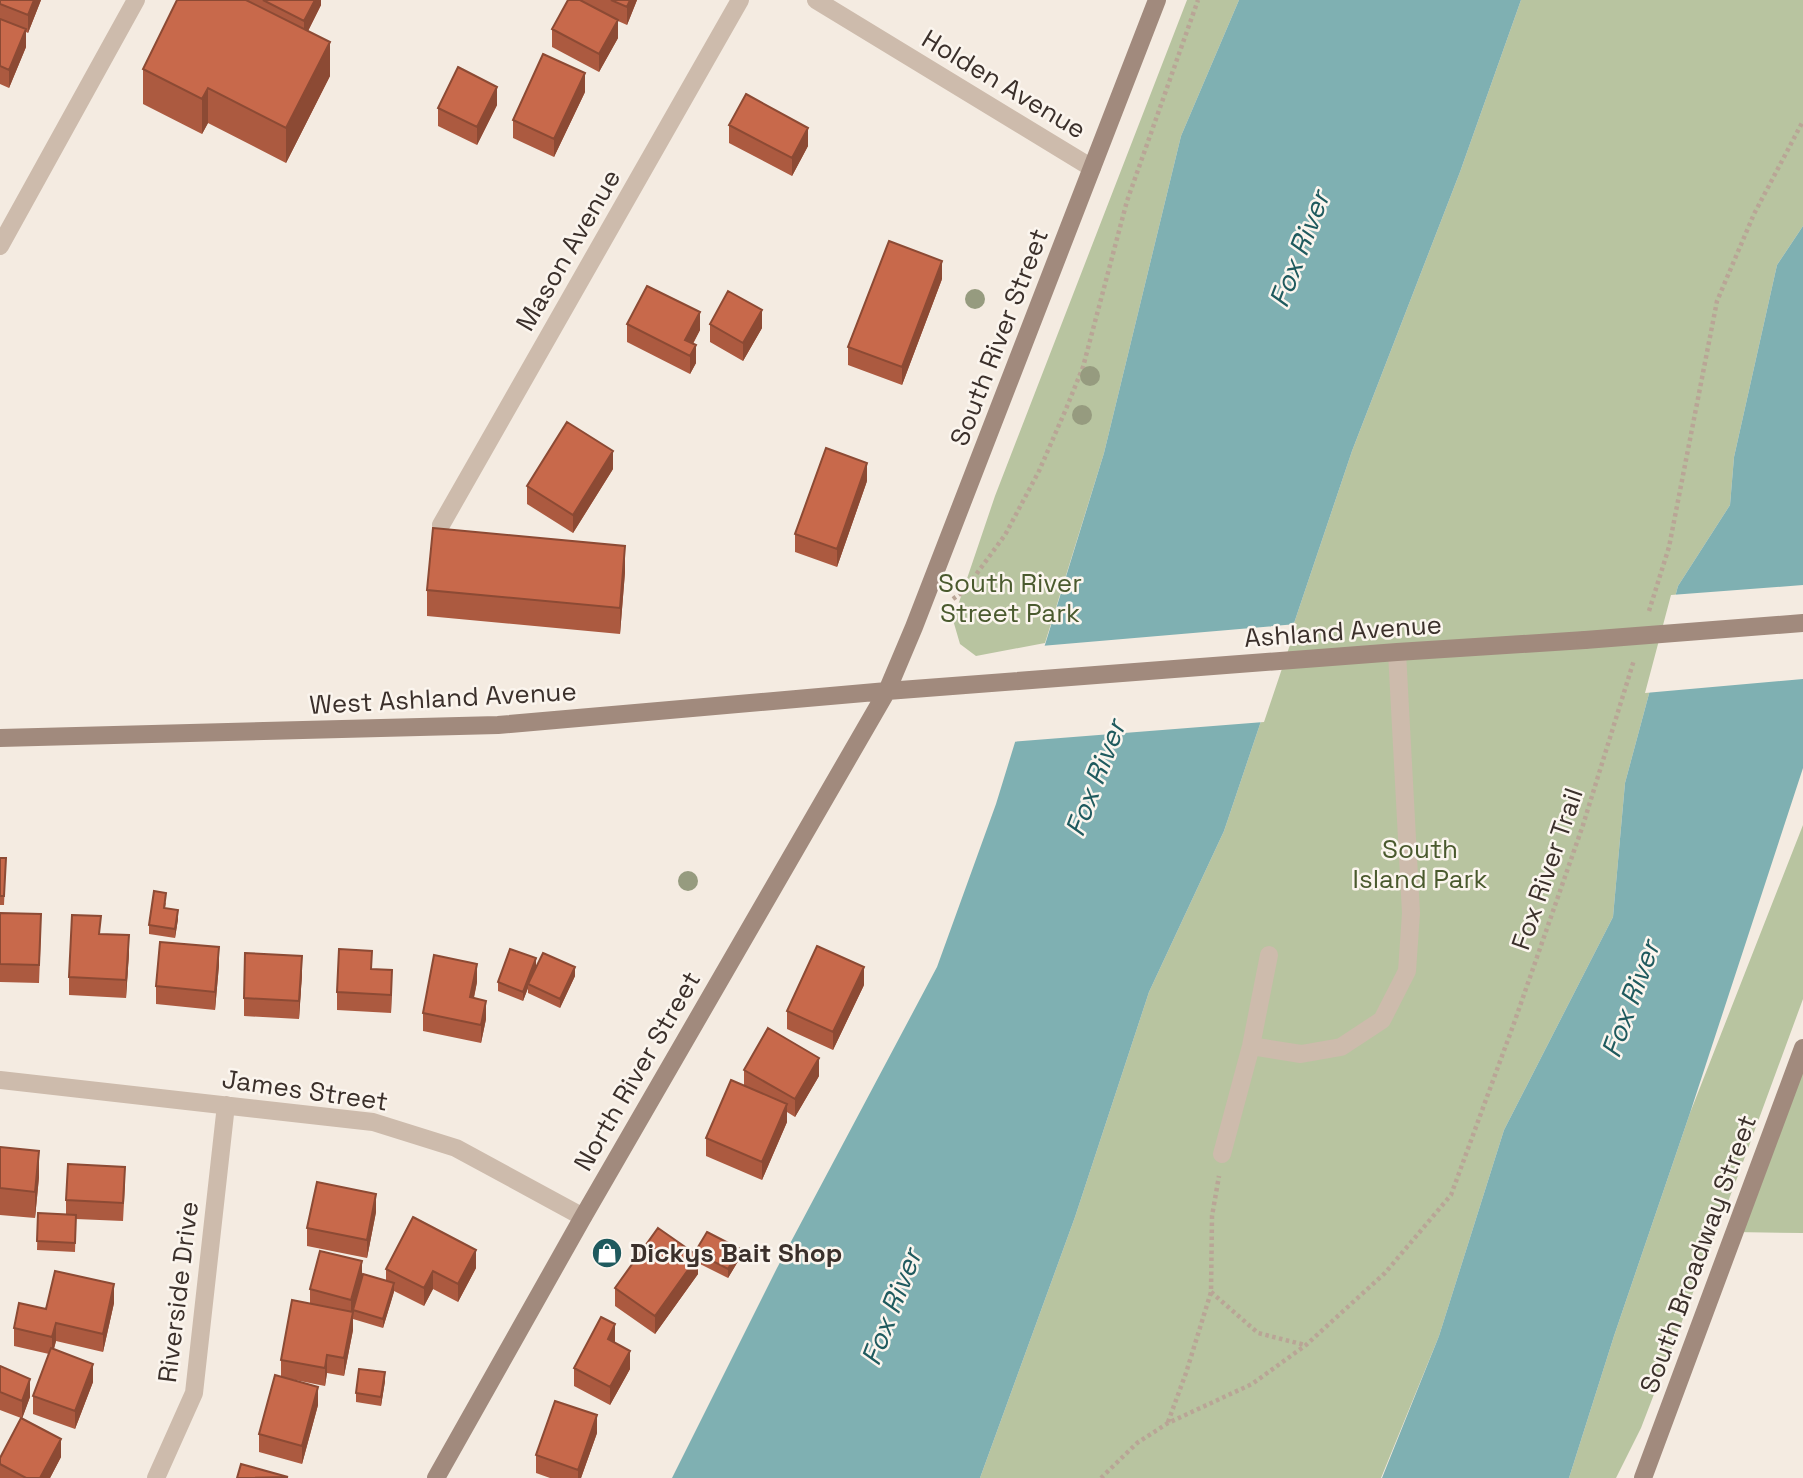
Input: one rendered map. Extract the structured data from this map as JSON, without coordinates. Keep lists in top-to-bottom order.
{
  "streets": {
    "street": [
      "Holden Avenue",
      "Mason Avenue",
      "South River Street",
      "Ashland Avenue",
      "West Ashland Avenue",
      "North River Street",
      "James Street",
      "South Broadway Street",
      "Riverside Drive"
    ],
    "path": ["Fox River Trail"]
  },
  "crossings": [
    ["Holden Avenue", "South River Street"],
    ["South River Street", "Ashland Avenue"],
    ["South River Street", "West Ashland Avenue"],
    ["South River Street", "North River Street"],
    ["Ashland Avenue", "West Ashland Avenue"],
    ["Ashland Avenue", "North River Street"],
    ["West Ashland Avenue", "North River Street"],
    ["North River Street", "James Street"],
    ["James Street", "Riverside Drive"]
  ],
  "water": ["Fox River"],
  "parks": ["South River Street Park", "South Island Park"],
  "places": {
    "shop": ["Dickys Bait Shop"]
  }
}
